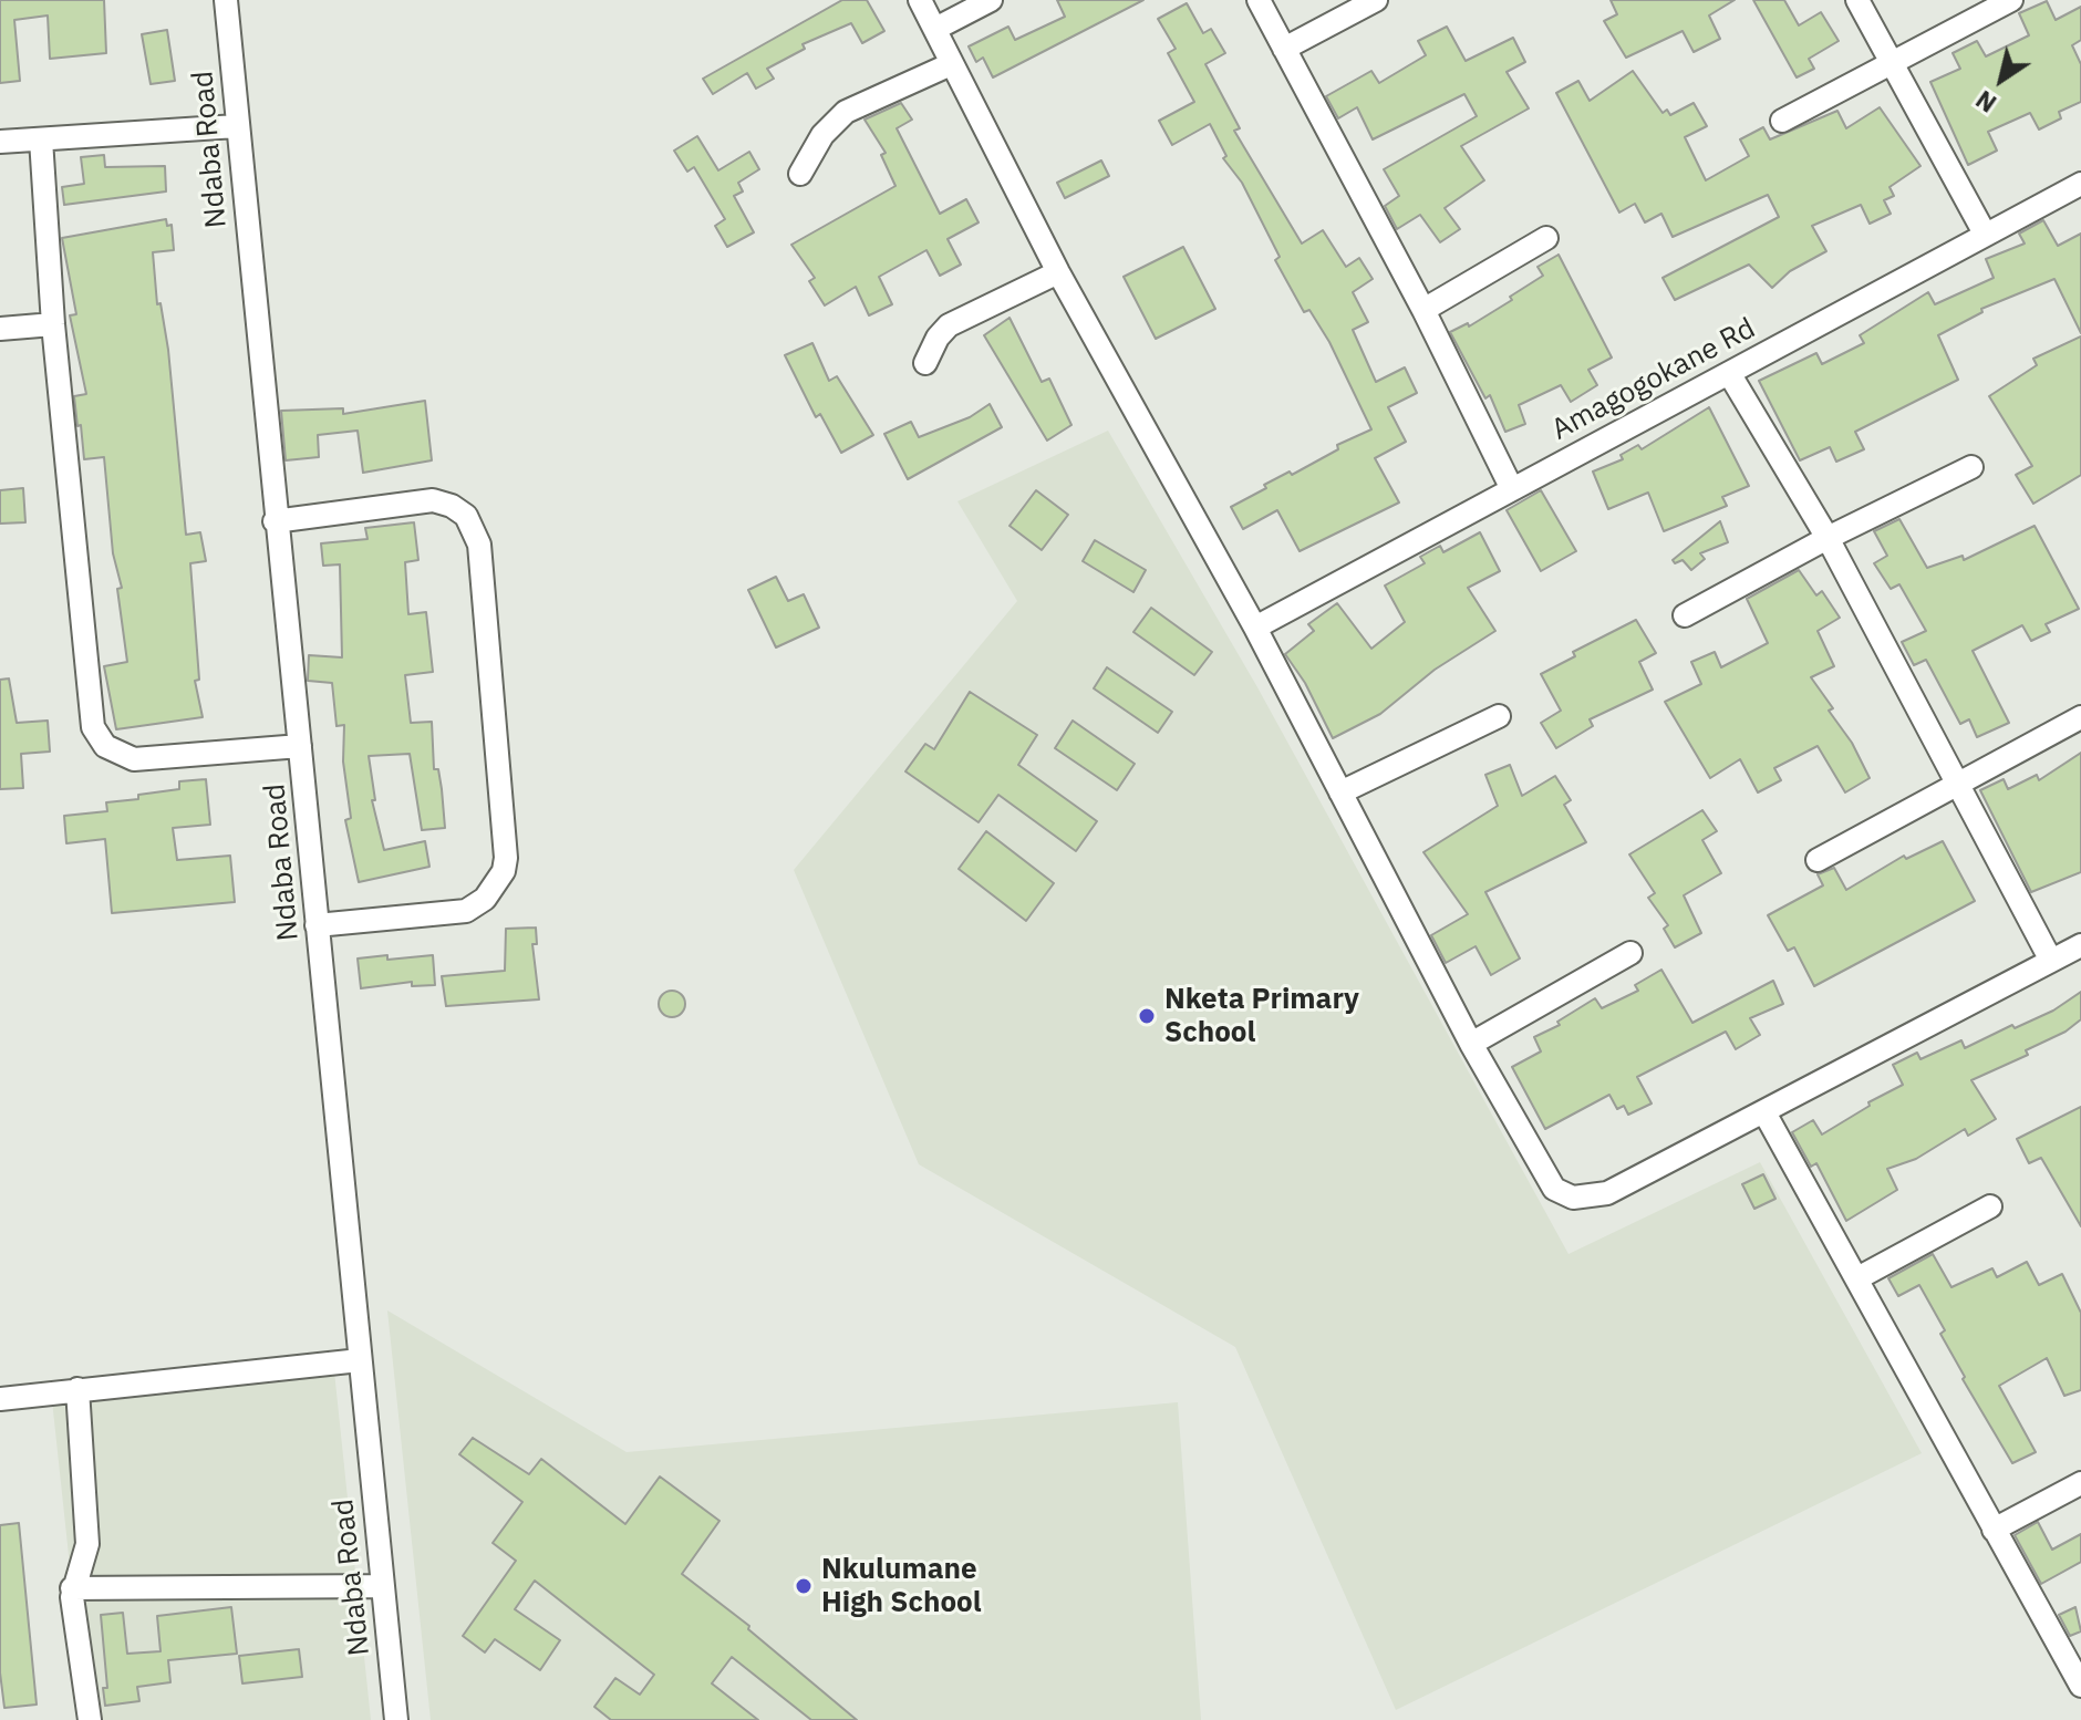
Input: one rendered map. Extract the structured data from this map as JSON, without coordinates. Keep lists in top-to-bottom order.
{
  "streets": {
    "street": ["Ndaba Road", "Amagogokane Rd"]
  },
  "places": ["Nketa Primary School", "Nkulumane High School"],
  "north": "bottom left"
}
